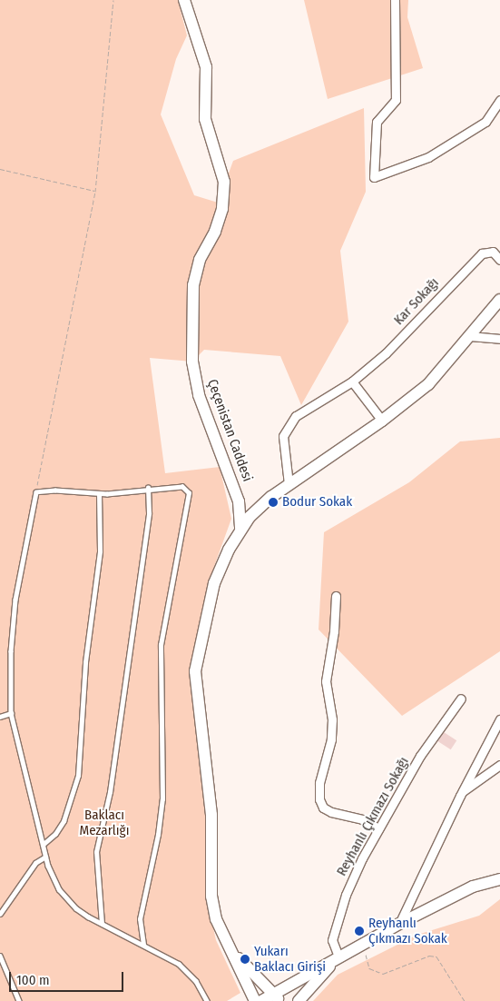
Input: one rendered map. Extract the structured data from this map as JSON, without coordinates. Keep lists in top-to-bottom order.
{
  "streets": {
    "street": ["Kar Sokağı", "Çeçenistan Caddesi", "Reyhanlı Çıkmazı Sokağı"]
  },
  "parks": ["Baklacı Mezarlığı"],
  "places": ["Bodur Sokak", "Reyhanlı Çıkmazı Sokak", "Yukarı Baklacı Girişi"],
  "scale_bar": "100 m"
}
